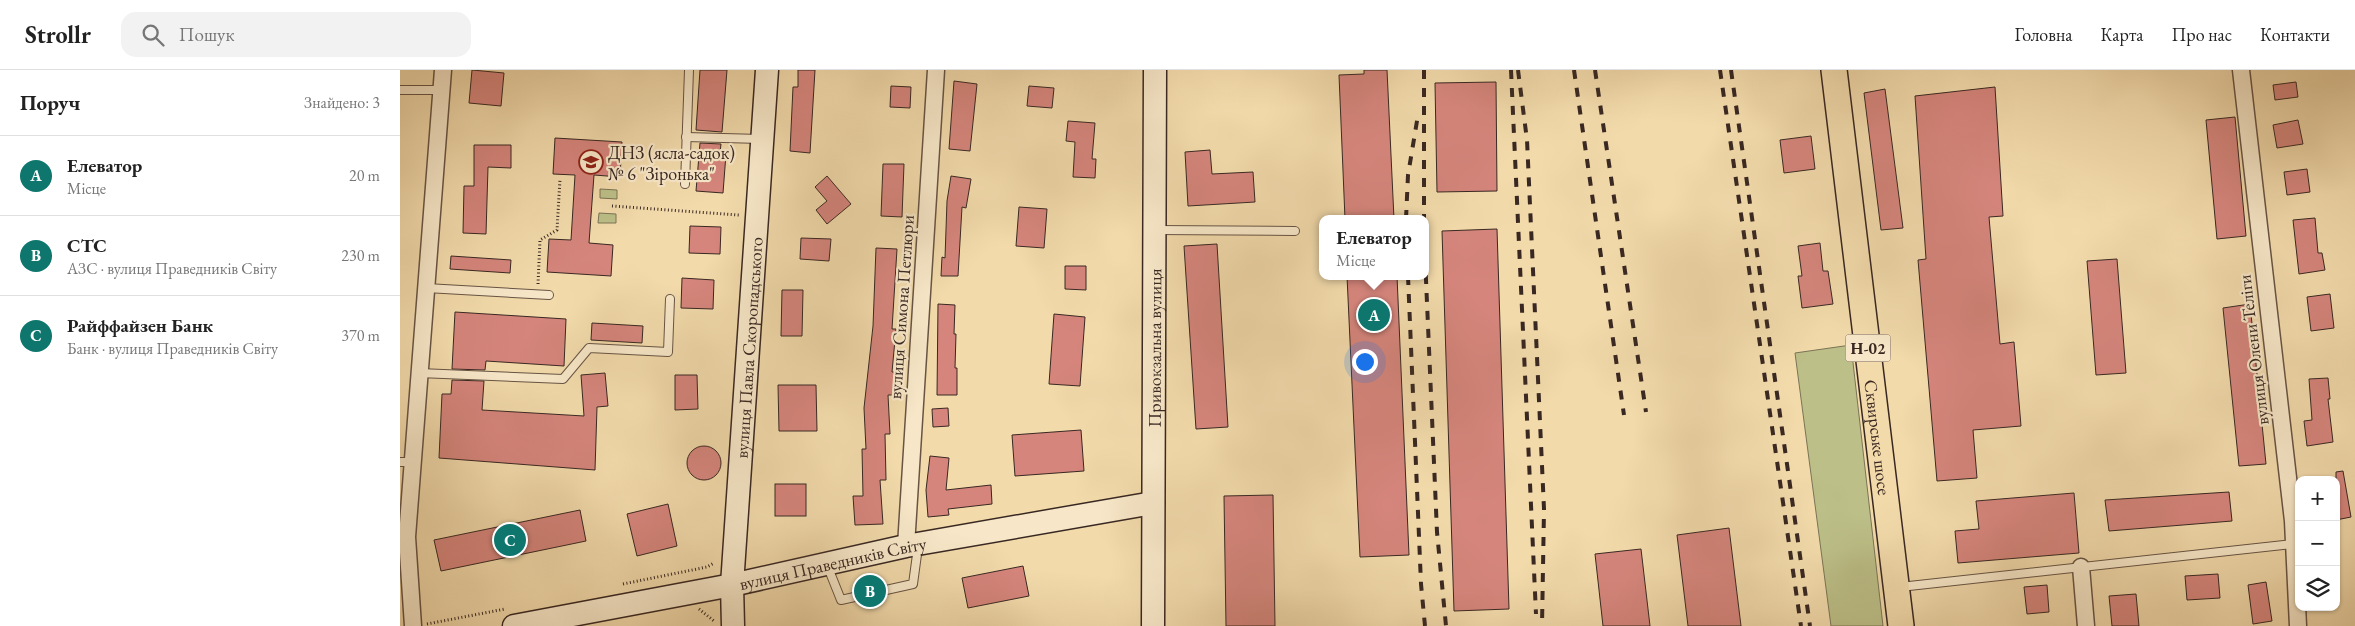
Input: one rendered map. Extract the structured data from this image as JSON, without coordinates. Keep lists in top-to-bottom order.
{
  "streets": {
    "main road": ["Н-02", "Сквирське шосе"],
    "street": [
      "вулиця Симона Петлюри",
      "вулиця Павла Скоропадського",
      "Привокзальна вулиця",
      "вулиця Олени Теліги",
      "вулиця Праведників Світу"
    ]
  },
  "crossings": [
    ["вулиця Симона Петлюри", "вулиця Праведників Світу"],
    ["вулиця Павла Скоропадського", "вулиця Праведників Світу"],
    ["Привокзальна вулиця", "вулиця Праведників Світу"]
  ],
  "places": {
    "school or university": ["ДНЗ (ясла-садок) № 6 \"Зіронька\""]
  },
  "page": {
    "header": "Strollr",
    "search": "Пошук",
    "nav": [
      "Головна",
      "Карта",
      "Про нас",
      "Контакти"
    ],
    "heading": ["Поруч", "Знайдено: 3"],
    "list": [
      {
        "mark": "A",
        "name": "Елеватор",
        "note": "Місце",
        "value": "20 m"
      },
      {
        "mark": "B",
        "name": "СТС",
        "note": "АЗС · вулиця Праведників Світу",
        "value": "230 m"
      },
      {
        "mark": "C",
        "name": "Райффайзен Банк",
        "note": "Банк · вулиця Праведників Світу",
        "value": "370 m"
      }
    ],
    "popup": ["Елеватор", "Місце"],
    "pins": ["A", "C", "B"],
    "map_buttons": ["+", "−"]
  }
}
